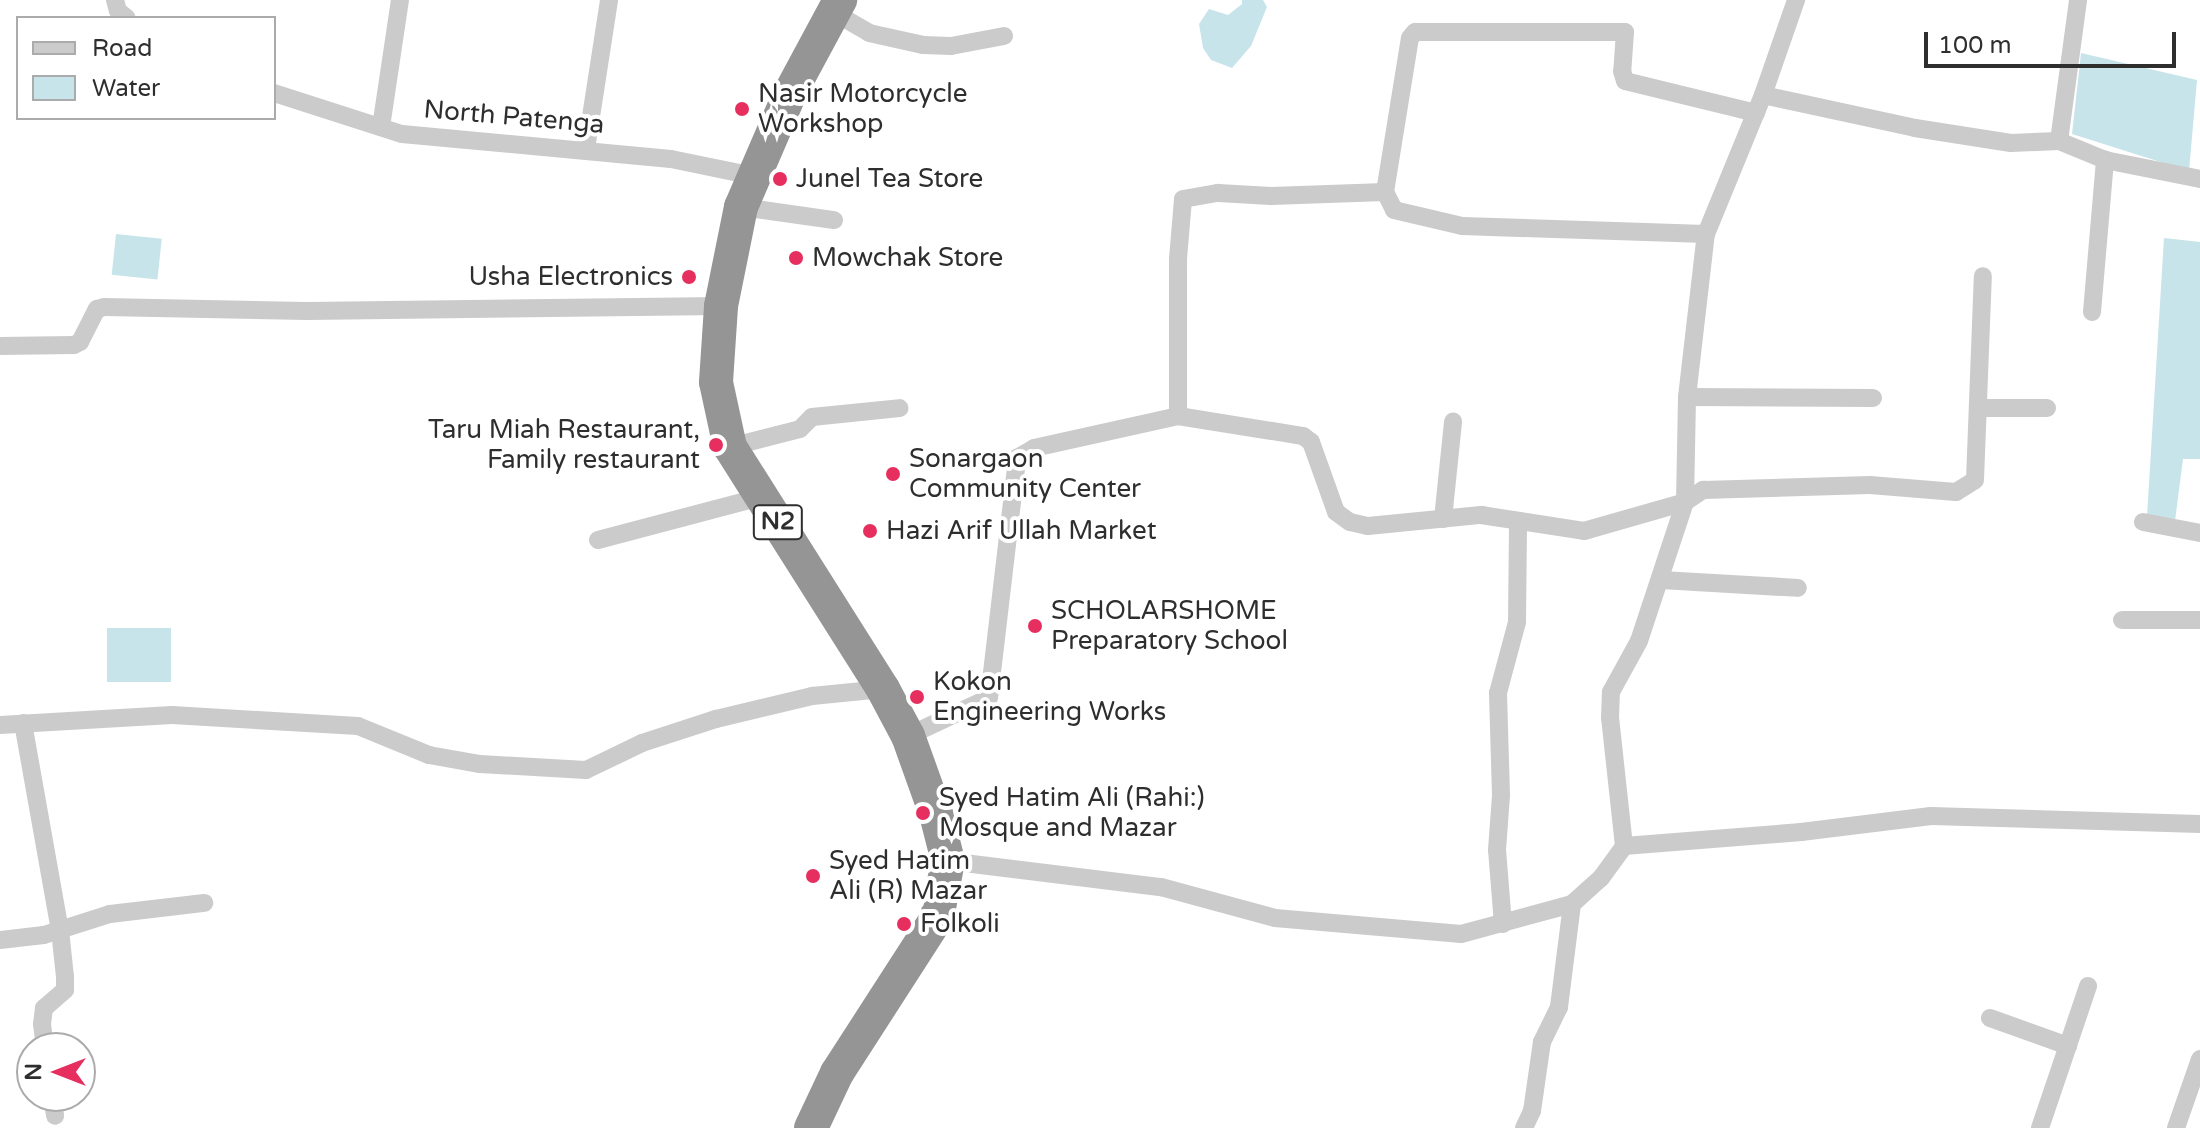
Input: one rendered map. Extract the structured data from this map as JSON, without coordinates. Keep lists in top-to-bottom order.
{
  "streets": {
    "highway": ["N2"],
    "street": ["North Patenga"]
  },
  "crossings": [
    ["North Patenga", "N2"]
  ],
  "places": [
    "Nasir Motorcycle Workshop",
    "Junel Tea Store",
    "Mowchak Store",
    "Usha Electronics",
    "Taru Miah Restaurant, Family restaurant",
    "Sonargaon Community Center",
    "Hazi Arif Ullah Market",
    "SCHOLARSHOME Preparatory School",
    "Kokon Engineering Works",
    "Syed Hatim Ali (Rahi:) Mosque and Mazar",
    "Syed Hatim Ali (R) Mazar",
    "Folkoli"
  ],
  "legend": ["Road", "Water"],
  "scale_bar": "100 m",
  "north": "left"
}
